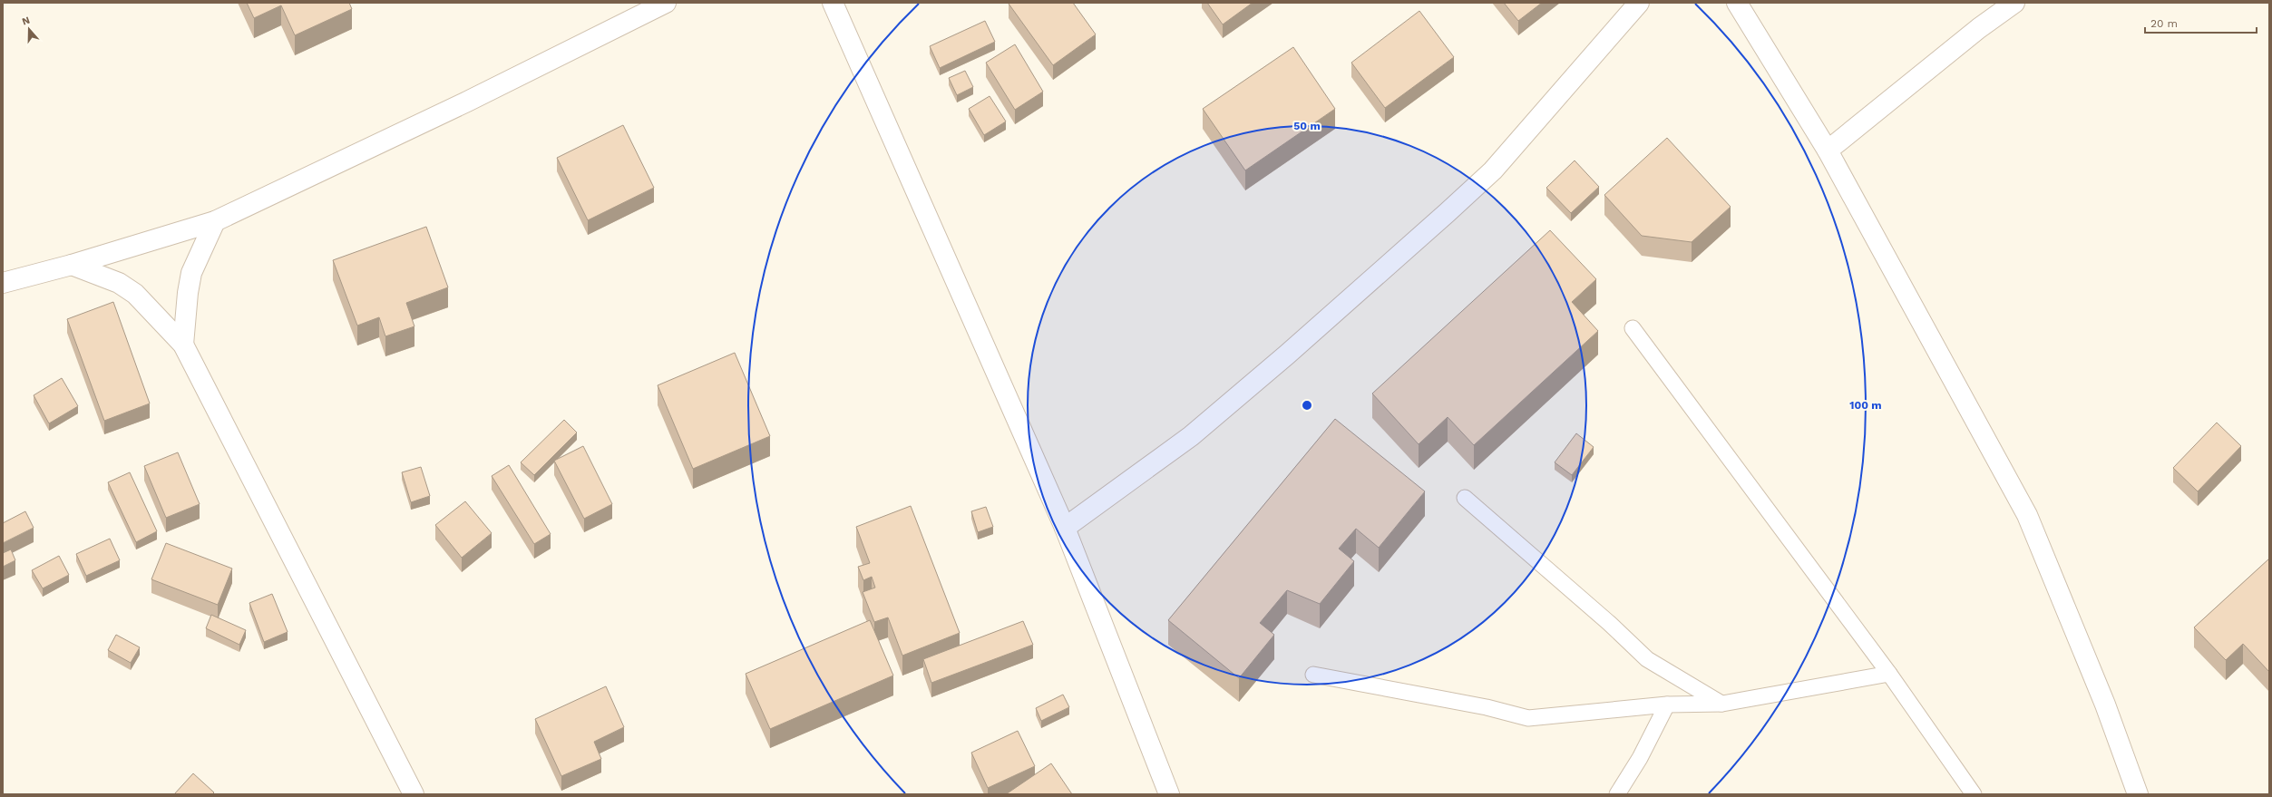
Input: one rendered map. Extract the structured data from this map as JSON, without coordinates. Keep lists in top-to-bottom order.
{
  "scale_bar": "20 m",
  "north": "top",
  "rings": ["50 m", "100 m"]
}
